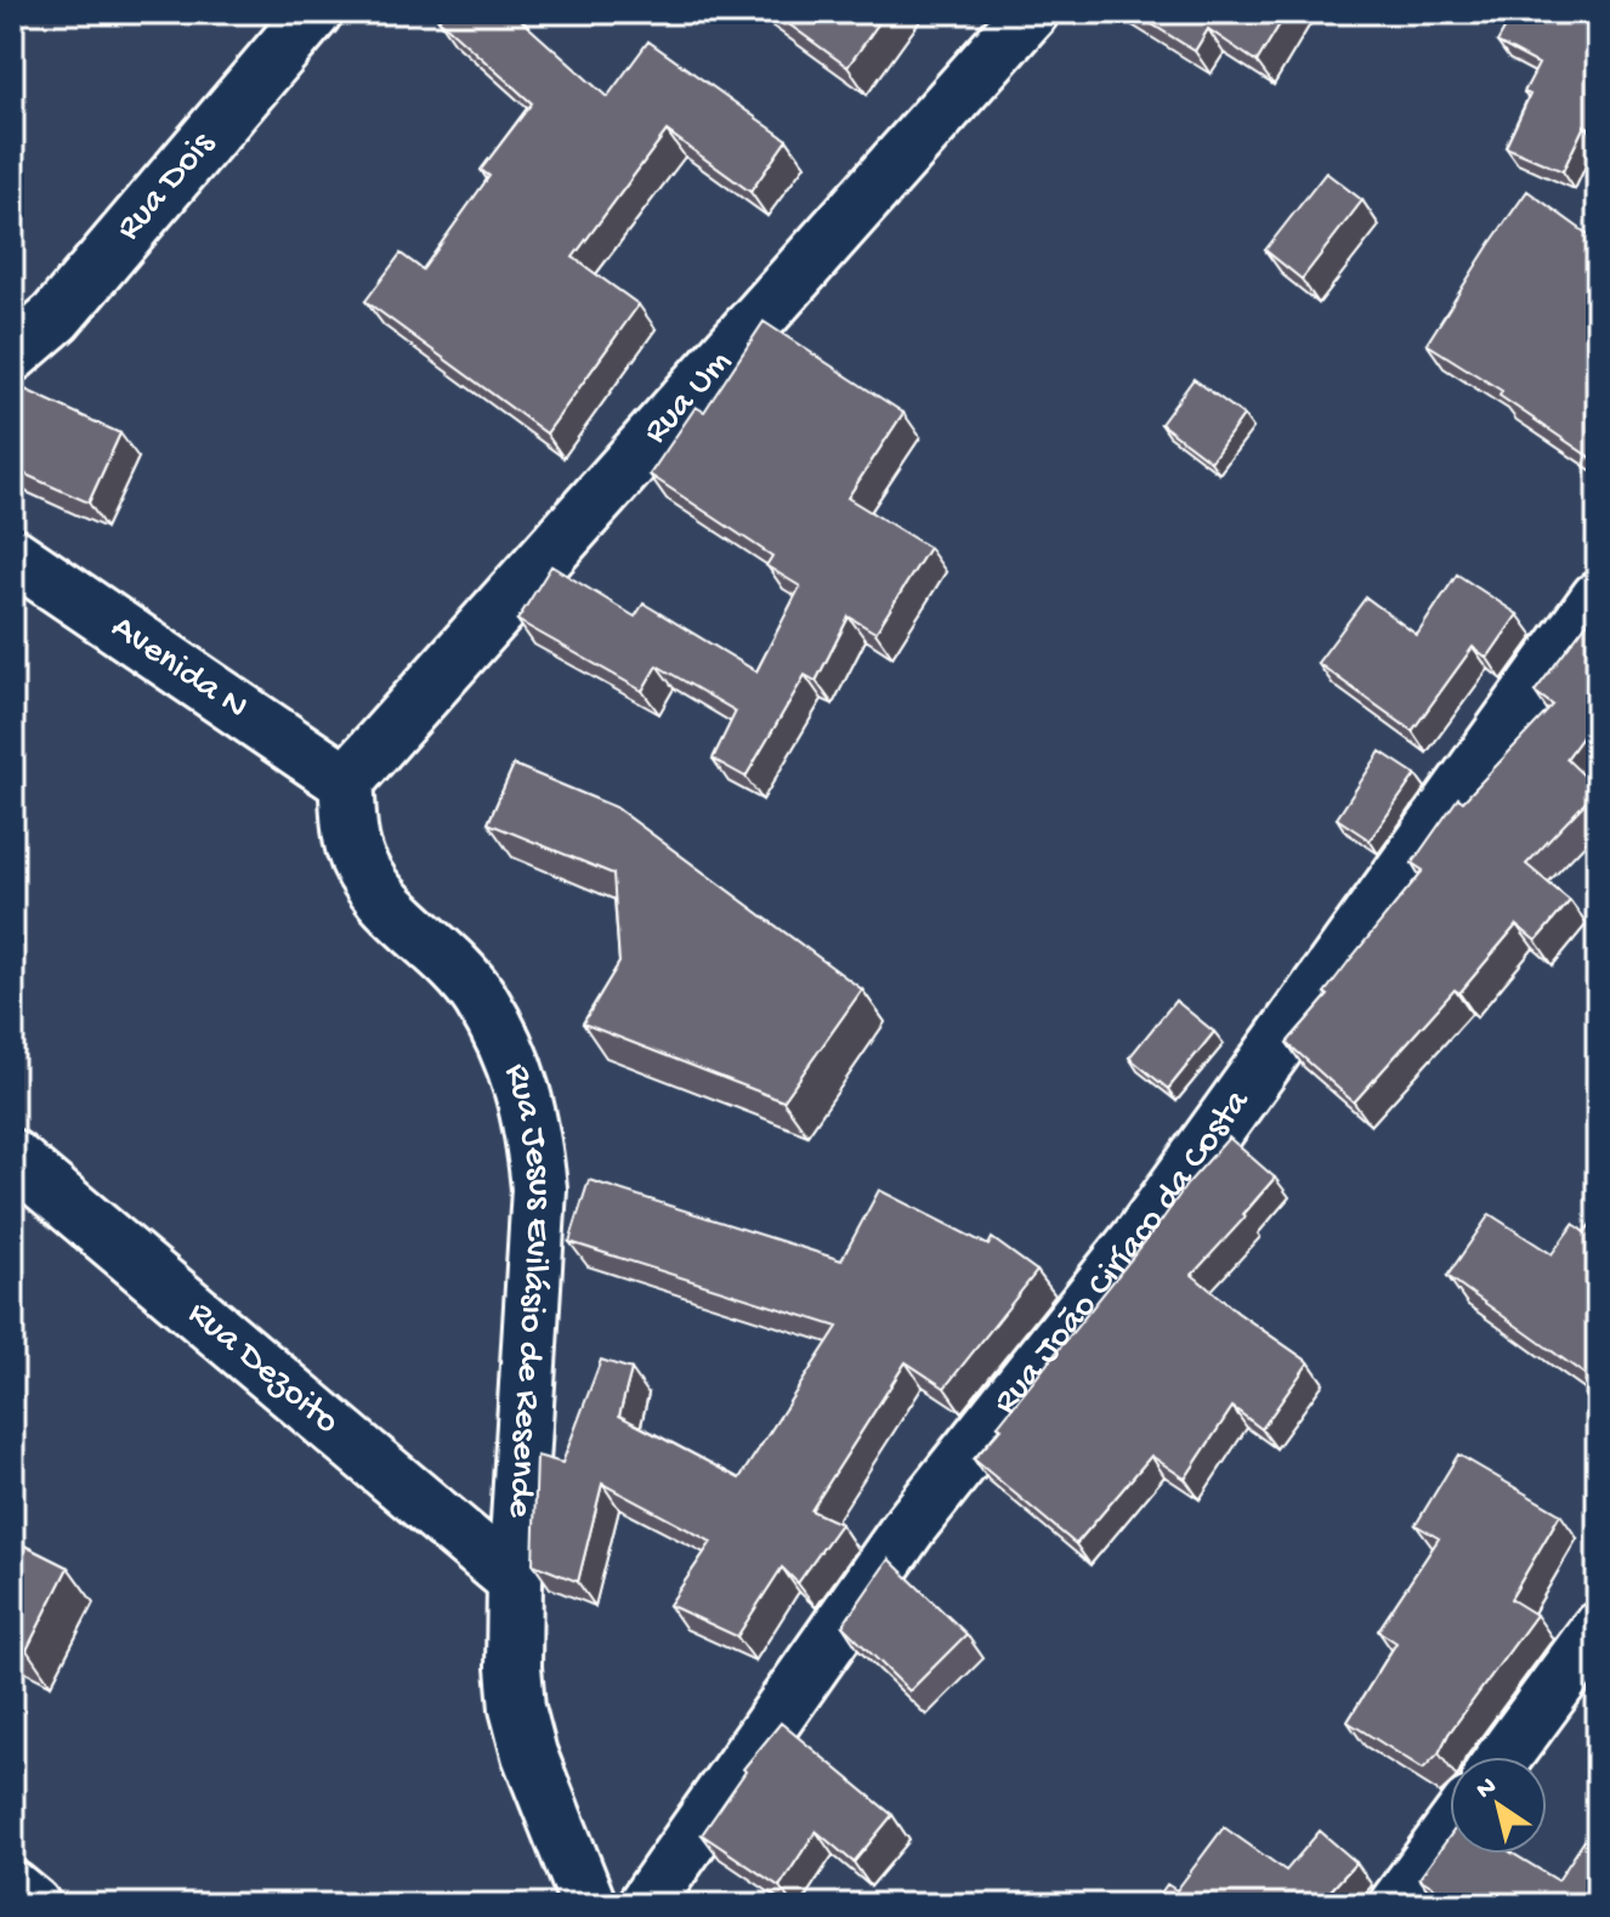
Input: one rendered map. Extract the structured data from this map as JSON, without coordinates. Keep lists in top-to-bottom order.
{
  "streets": {
    "street": [
      "Rua Dois",
      "Rua Um",
      "Avenida N",
      "Rua João Ciríaco da Costa",
      "Rua Jesus Evilásio de Resende",
      "Rua Dezoito"
    ]
  },
  "crossings": [
    ["Rua Um", "Avenida N"],
    ["Rua Um", "Rua Jesus Evilásio de Resende"],
    ["Avenida N", "Rua Jesus Evilásio de Resende"],
    ["Rua Jesus Evilásio de Resende", "Rua Dezoito"]
  ],
  "north": "top left"
}
